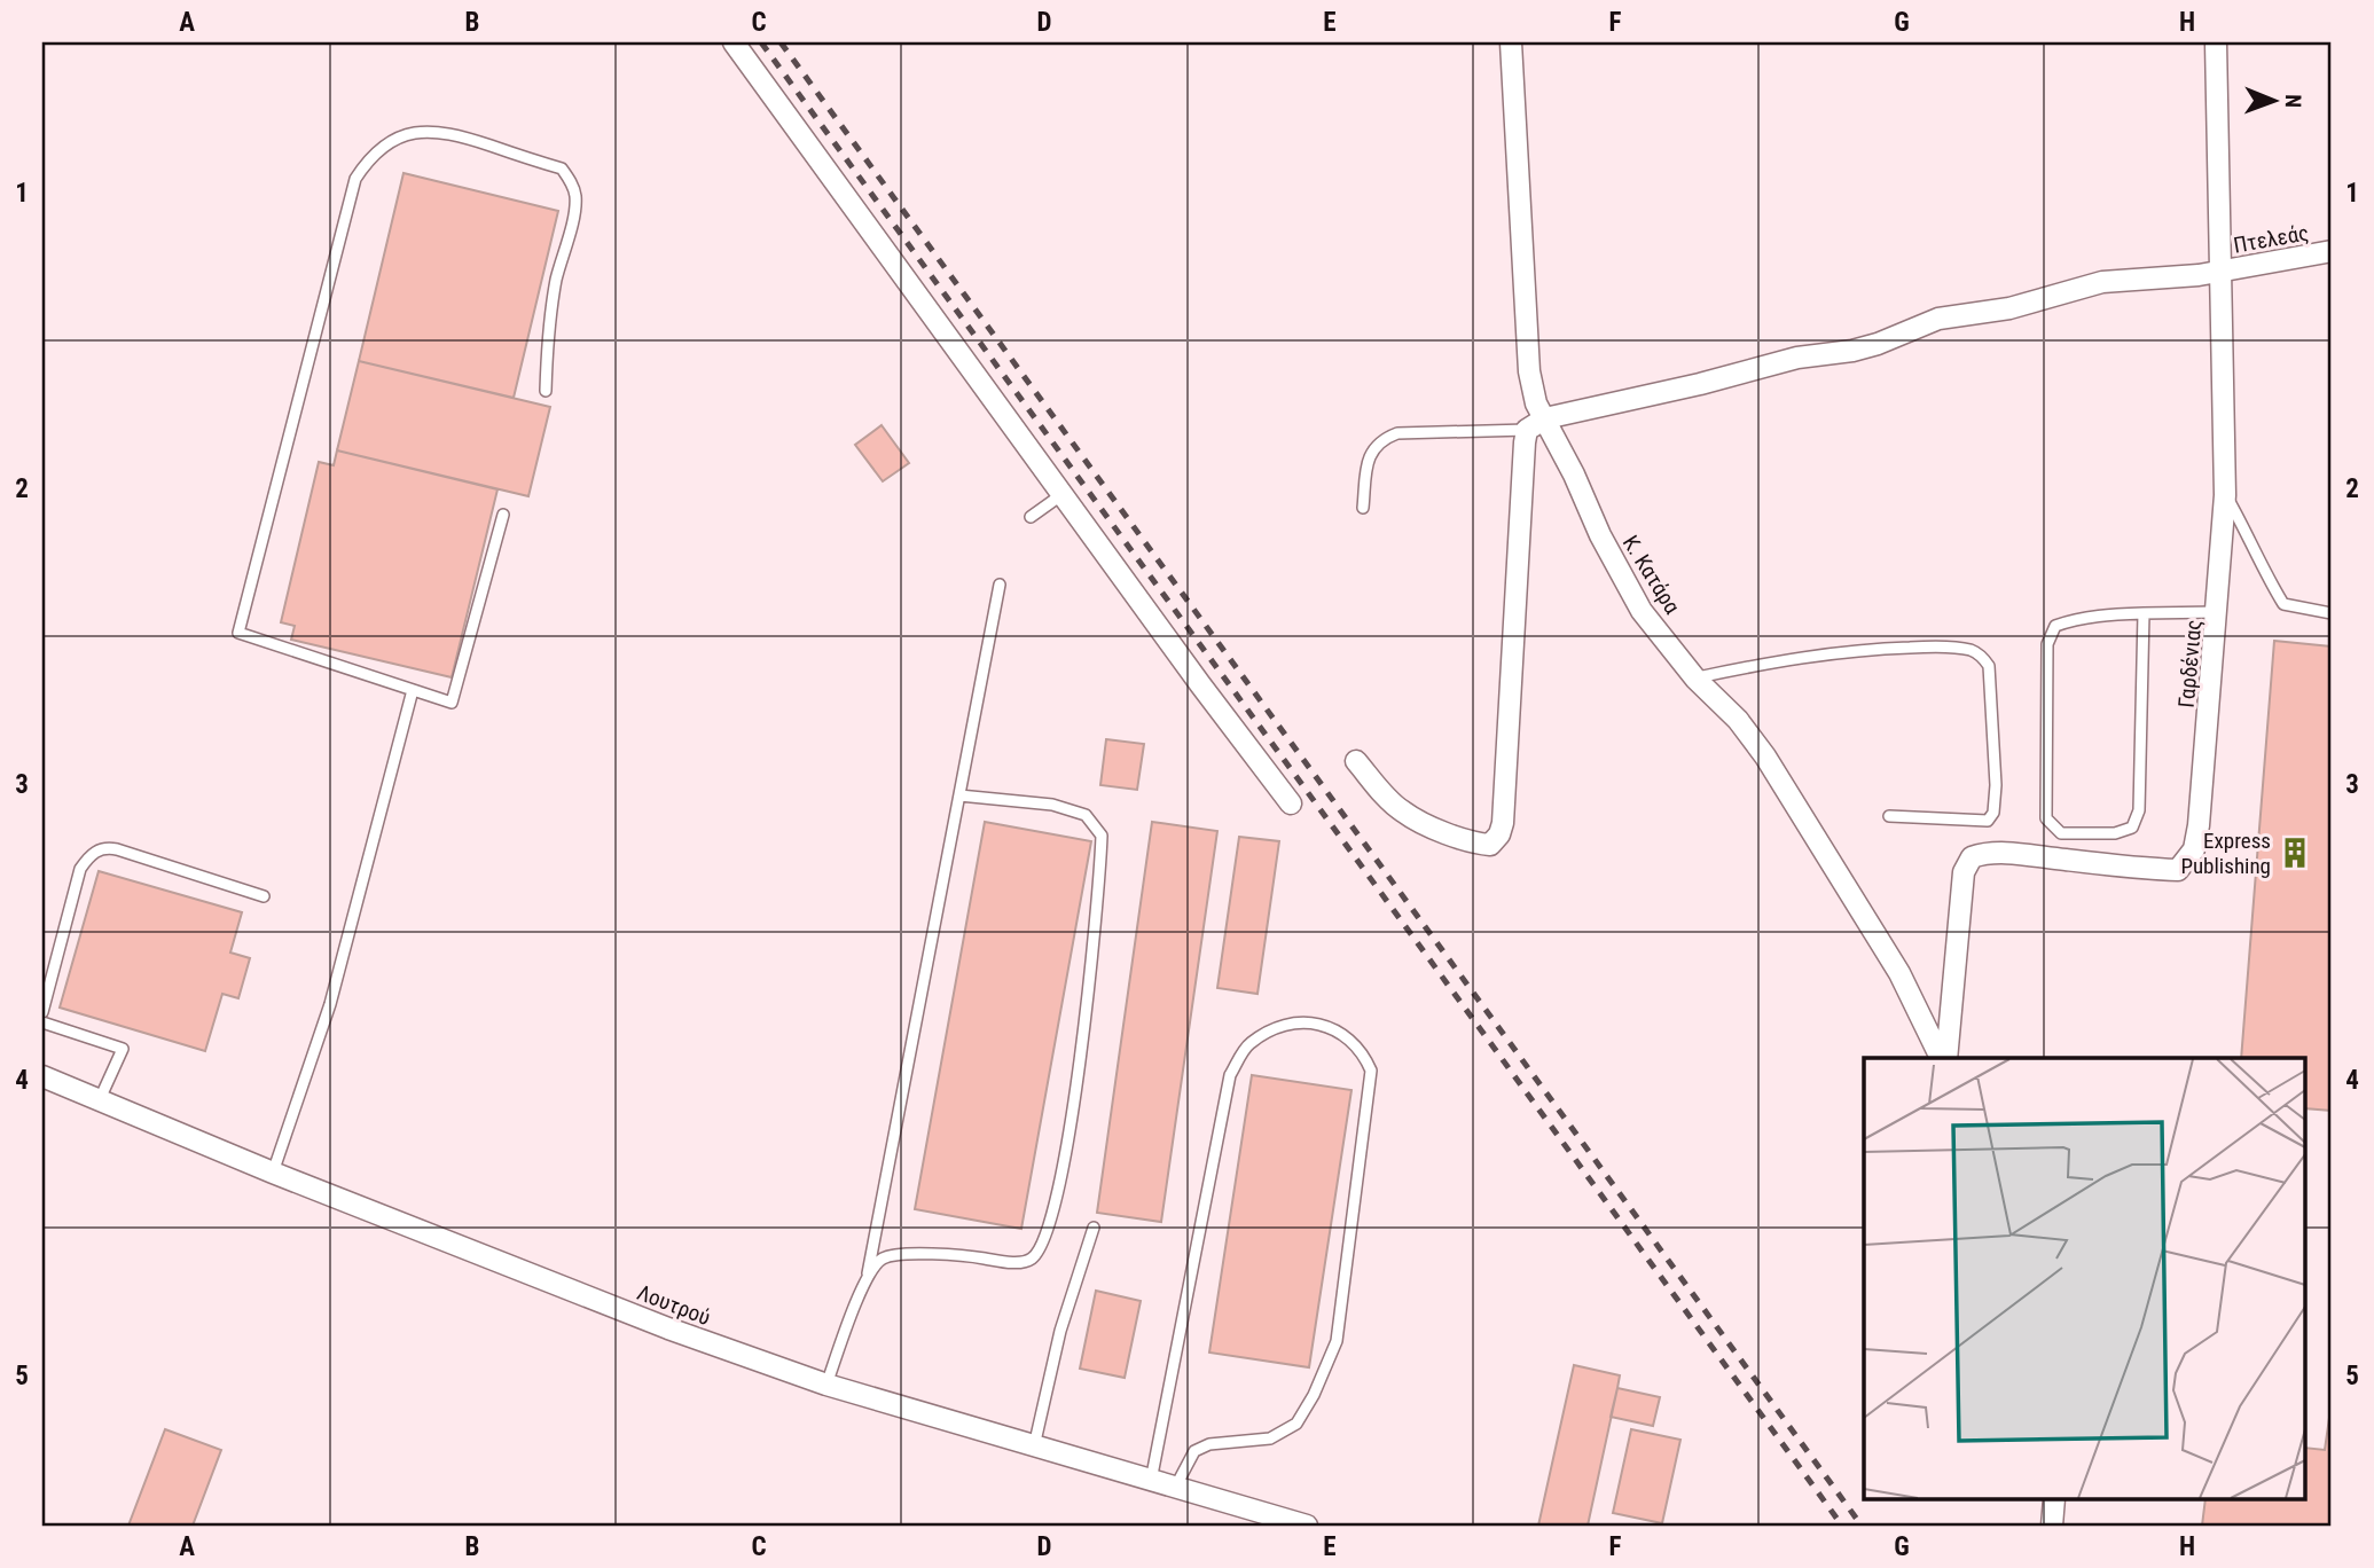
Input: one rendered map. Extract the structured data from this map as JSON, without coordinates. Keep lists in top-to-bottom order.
{
  "streets": {
    "street": [
      "Πτελεάς",
      "Κ. Κατάρα",
      "Γαρδένιας",
      "Λουτρού"
    ]
  },
  "crossings": [
    ["Πτελεάς", "Κ. Κατάρα"],
    ["Πτελεάς", "Γαρδένιας"]
  ],
  "places": {
    "building": ["Express Publishing"]
  },
  "north": "right",
  "grid": {
    "columns": [
      "A",
      "B",
      "C",
      "D",
      "E",
      "F",
      "G",
      "H"
    ],
    "rows": [
      "1",
      "2",
      "3",
      "4",
      "5"
    ]
  }
}
